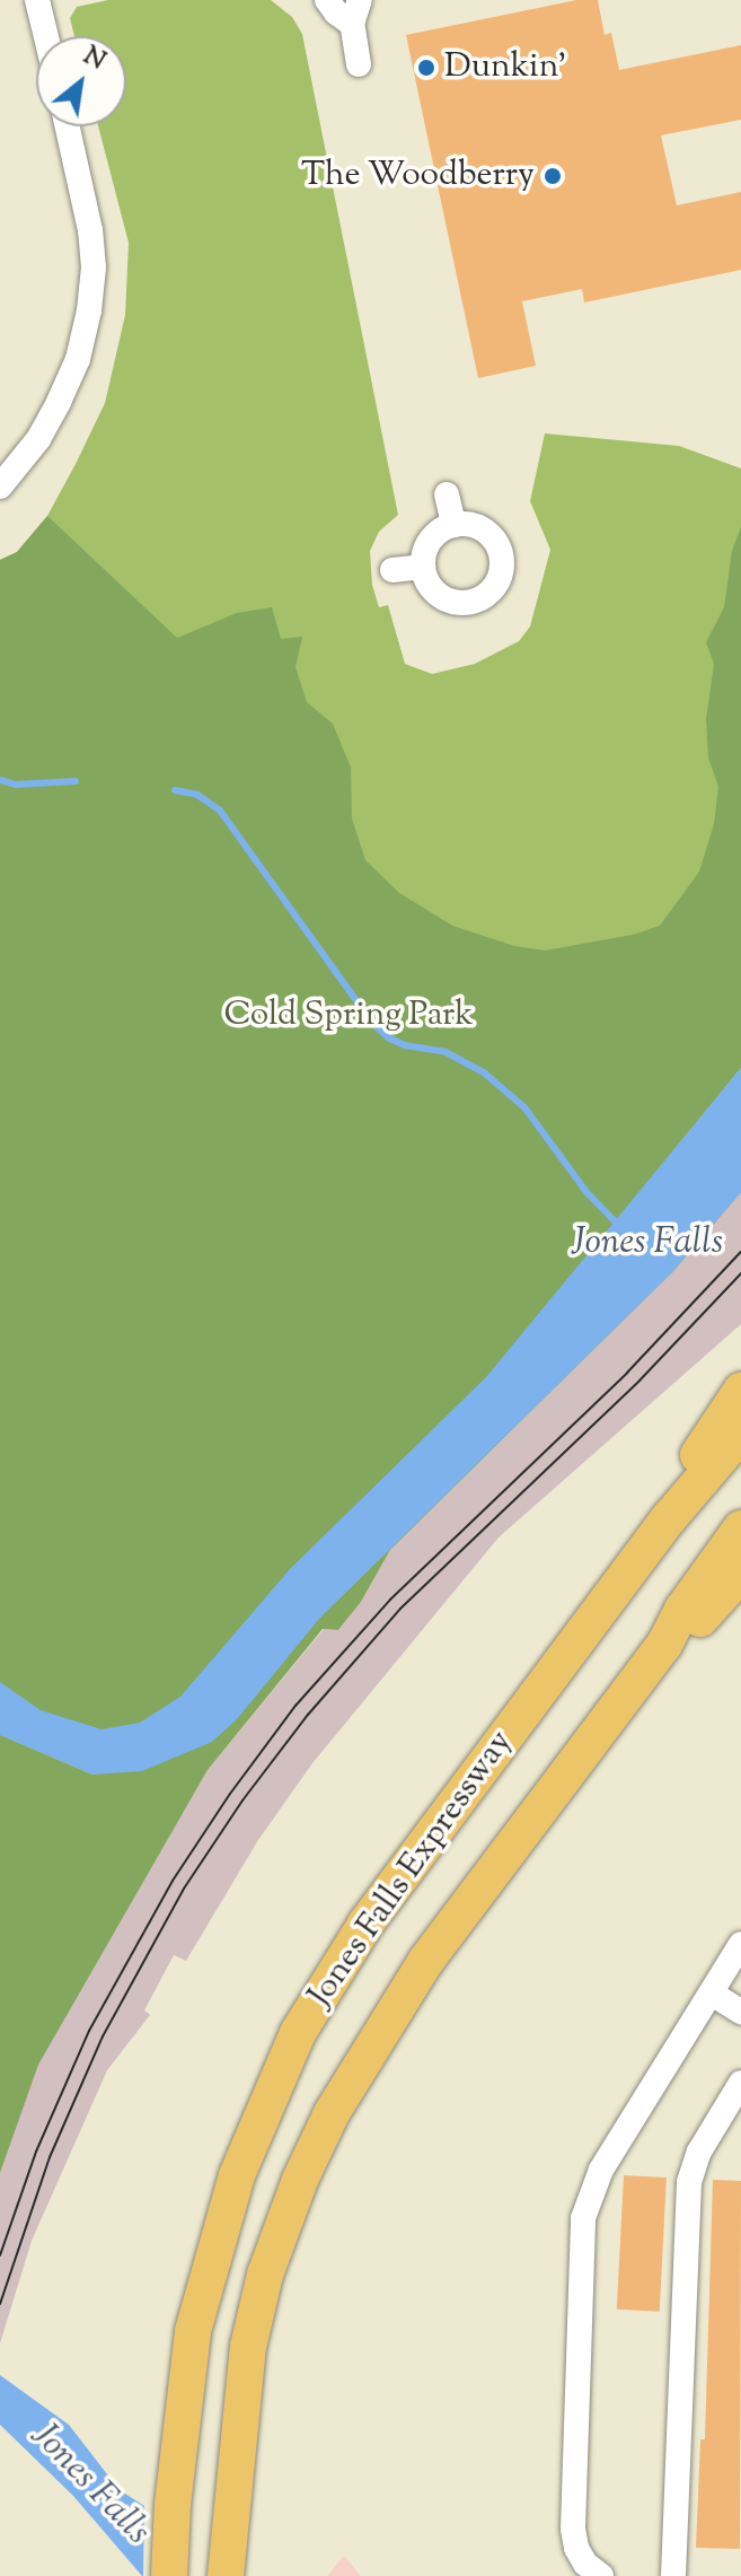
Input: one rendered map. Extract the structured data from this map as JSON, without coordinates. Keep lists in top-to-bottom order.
{
  "streets": {
    "highway": ["Jones Falls Expressway"]
  },
  "water": ["Jones Falls"],
  "parks": ["Cold Spring Park"],
  "places": ["Dunkin'", "The Woodberry"],
  "north": "top right"
}
